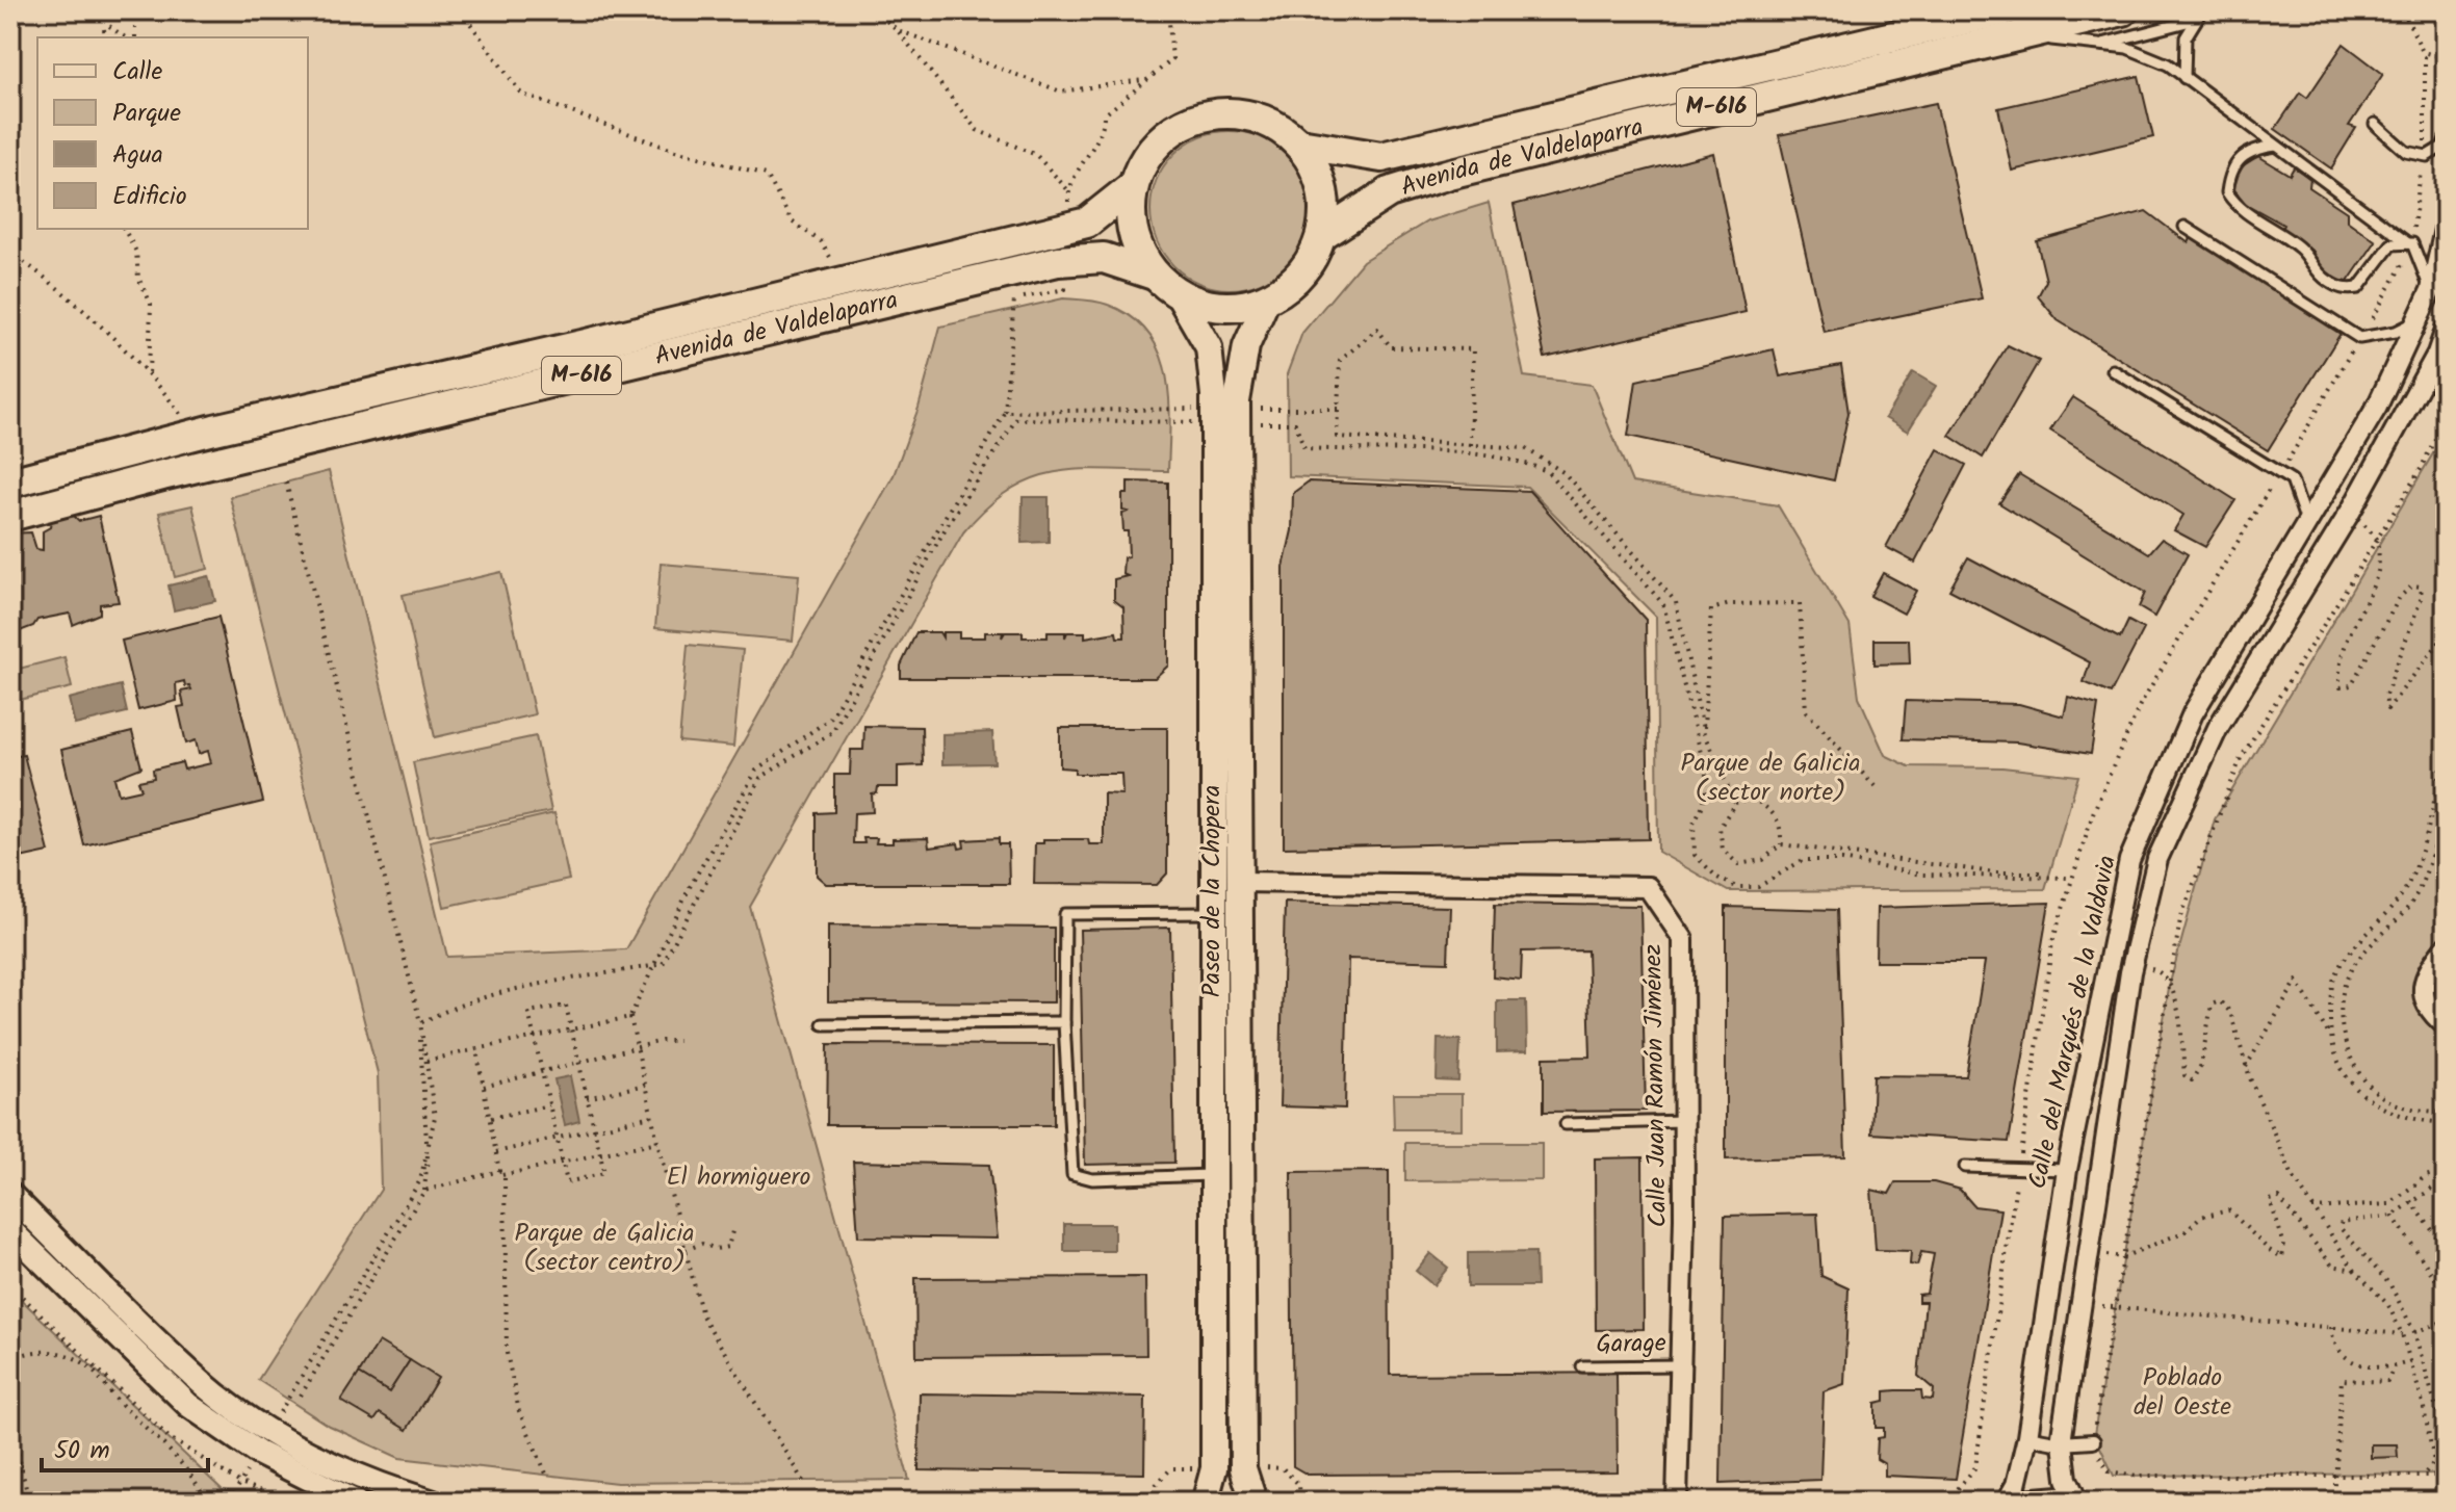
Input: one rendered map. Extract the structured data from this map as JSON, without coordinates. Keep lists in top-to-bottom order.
{
  "streets": {
    "highway": ["M-616", "Avenida de Valdelaparra"],
    "main road": ["Paseo de la Chopera"],
    "street": ["Calle del Marqués de la Valdavia", "Calle Juan Ramón Jiménez"],
    "lane": ["Garage"]
  },
  "crossings": [
    ["M-616", "Avenida de Valdelaparra"],
    ["M-616", "Paseo de la Chopera"],
    ["Avenida de Valdelaparra", "Paseo de la Chopera"],
    ["Paseo de la Chopera", "Calle Juan Ramón Jiménez"],
    ["Calle Juan Ramón Jiménez", "Garage"]
  ],
  "parks": [
    "Parque de Galicia (sector norte)",
    "El hormiguero",
    "Parque de Galicia (sector centro)",
    "Poblado del Oeste"
  ],
  "legend": [
    "Calle",
    "Parque",
    "Agua",
    "Edificio"
  ],
  "scale_bar": "50 m"
}
